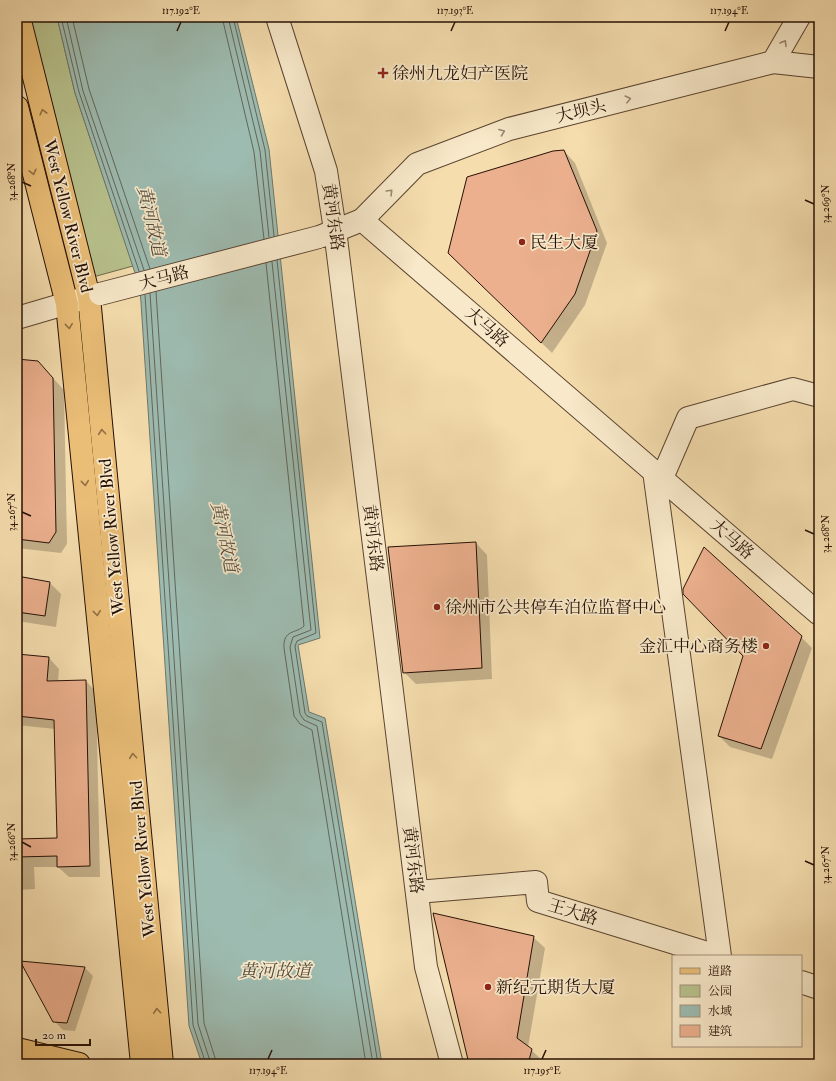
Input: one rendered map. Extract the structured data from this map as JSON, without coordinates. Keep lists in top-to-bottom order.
{
  "streets": {
    "main road": ["West Yellow River Blvd"],
    "street": [
      "大坝头",
      "黄河东路",
      "大马路",
      "王大路"
    ]
  },
  "crossings": [
    ["大坝头", "大马路"],
    ["West Yellow River Blvd", "大马路"],
    ["黄河东路", "大马路"],
    ["黄河东路", "王大路"]
  ],
  "one_way": ["大坝头"],
  "water": ["黄河故道"],
  "places": {
    "health": ["徐州九龙妇产医院"],
    "other": [
      "民生大厦",
      "徐州市公共停车泊位监督中心",
      "金汇中心商务楼",
      "新纪元期货大厦"
    ]
  },
  "legend": [
    "道路",
    "公园",
    "水域",
    "建筑"
  ],
  "scale_bar": "20 m",
  "coordinates": [
    "117.192°E",
    "117.193°E",
    "117.194°E",
    "34.268°N",
    "34.269°N",
    "34.267°N",
    "34.266°N",
    "117.195°E"
  ]
}
